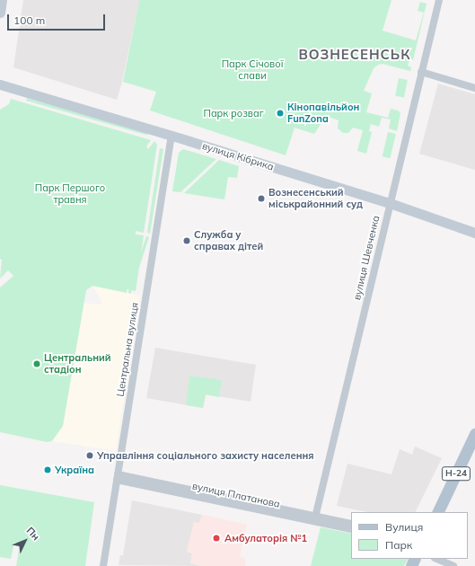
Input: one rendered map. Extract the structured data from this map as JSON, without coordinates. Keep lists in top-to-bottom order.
{
  "streets": {
    "main road": ["вулиця Кібрика", "Н-24"],
    "street": ["вулиця Шевченка", "Центральна вулиця", "вулиця Платанова"]
  },
  "crossings": [
    ["вулиця Кібрика", "вулиця Шевченка"],
    ["вулиця Кібрика", "Центральна вулиця"],
    ["вулиця Шевченка", "вулиця Платанова"],
    ["Центральна вулиця", "вулиця Платанова"]
  ],
  "districts": ["ВОЗНЕСЕНСЬК"],
  "parks": ["Парк Січової слави", "Парк розваг", "Парк Першого травня"],
  "places": [
    "Кінопавільйон FunZona",
    "Вознесенський міськрайонний суд",
    "Служба у справах дітей",
    "Центральний стадіон",
    "Управління соціального захисту населення",
    "Україна",
    "Амбулаторія №1"
  ],
  "legend": ["Вулиця", "Парк"],
  "scale_bar": "100 m",
  "north": "top right"
}
